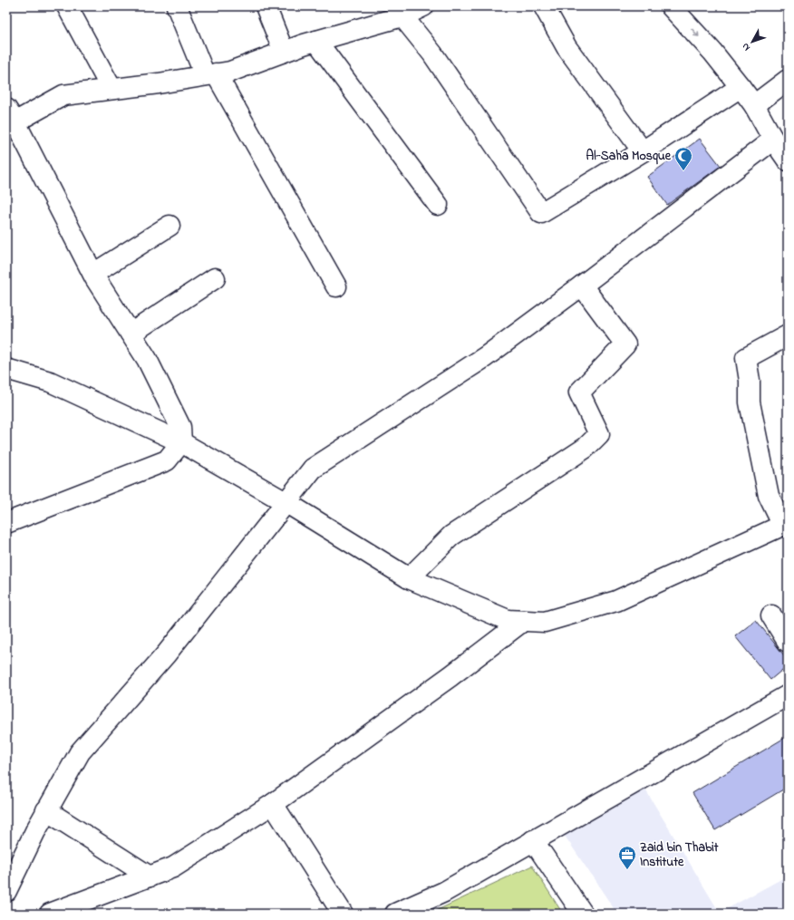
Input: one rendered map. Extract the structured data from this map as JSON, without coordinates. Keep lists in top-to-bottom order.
{
  "places": {
    "mosque": ["Al-Saha Mosque"],
    "office": ["Zaid bin Thabit Institute"]
  },
  "north": "bottom left"
}
